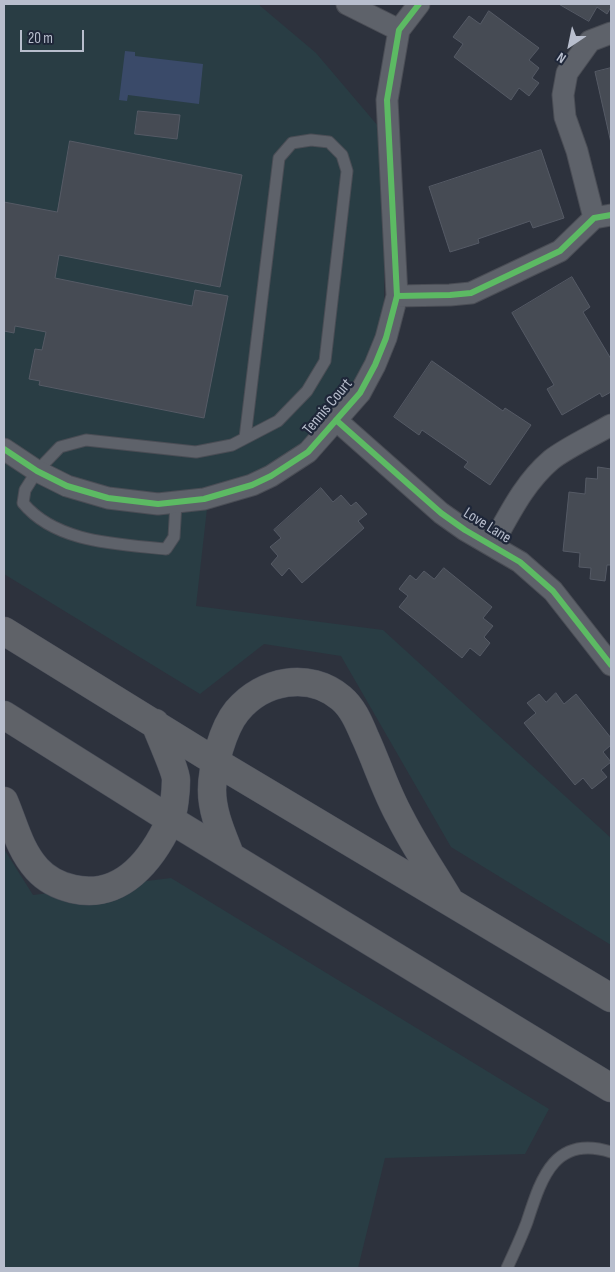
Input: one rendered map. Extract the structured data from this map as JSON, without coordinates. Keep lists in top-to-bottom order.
{
  "streets": {
    "street": ["Tennis Court", "Love Lane"]
  },
  "crossings": [
    ["Tennis Court", "Love Lane"]
  ],
  "scale_bar": "20 m",
  "north": "bottom left"
}
